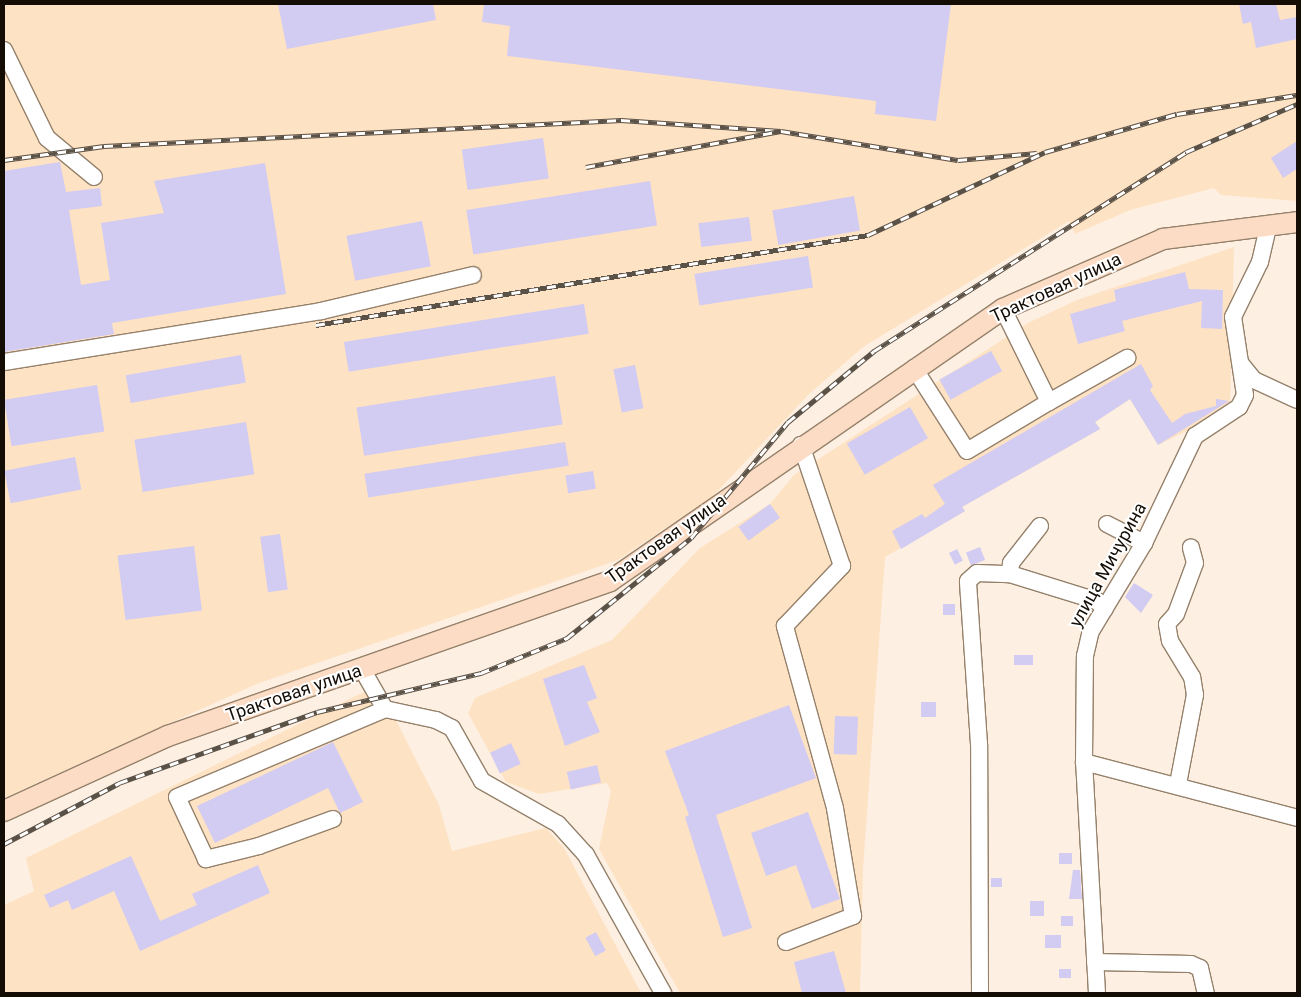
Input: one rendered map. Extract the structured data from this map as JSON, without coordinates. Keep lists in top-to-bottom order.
{
  "streets": {
    "main road": ["Трактовая улица"],
    "street": ["улица Мичурина"]
  },
  "crossings": [
    ["Трактовая улица", "улица Мичурина"]
  ]
}
